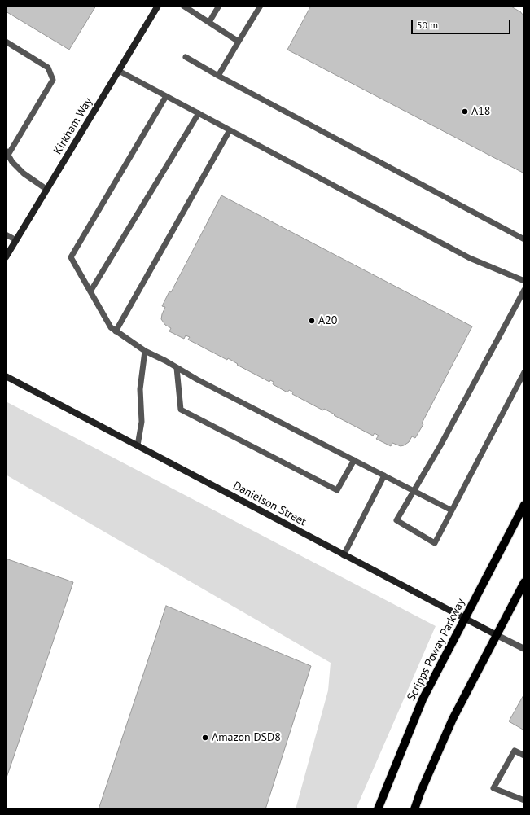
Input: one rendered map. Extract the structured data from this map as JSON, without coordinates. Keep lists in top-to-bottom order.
{
  "streets": {
    "main road": ["Kirkham Way", "Danielson Street", "Scripps Poway Parkway"]
  },
  "crossings": [
    ["Danielson Street", "Scripps Poway Parkway"]
  ],
  "places": ["A18", "A20", "Amazon DSD8"],
  "scale_bar": "50 m"
}
